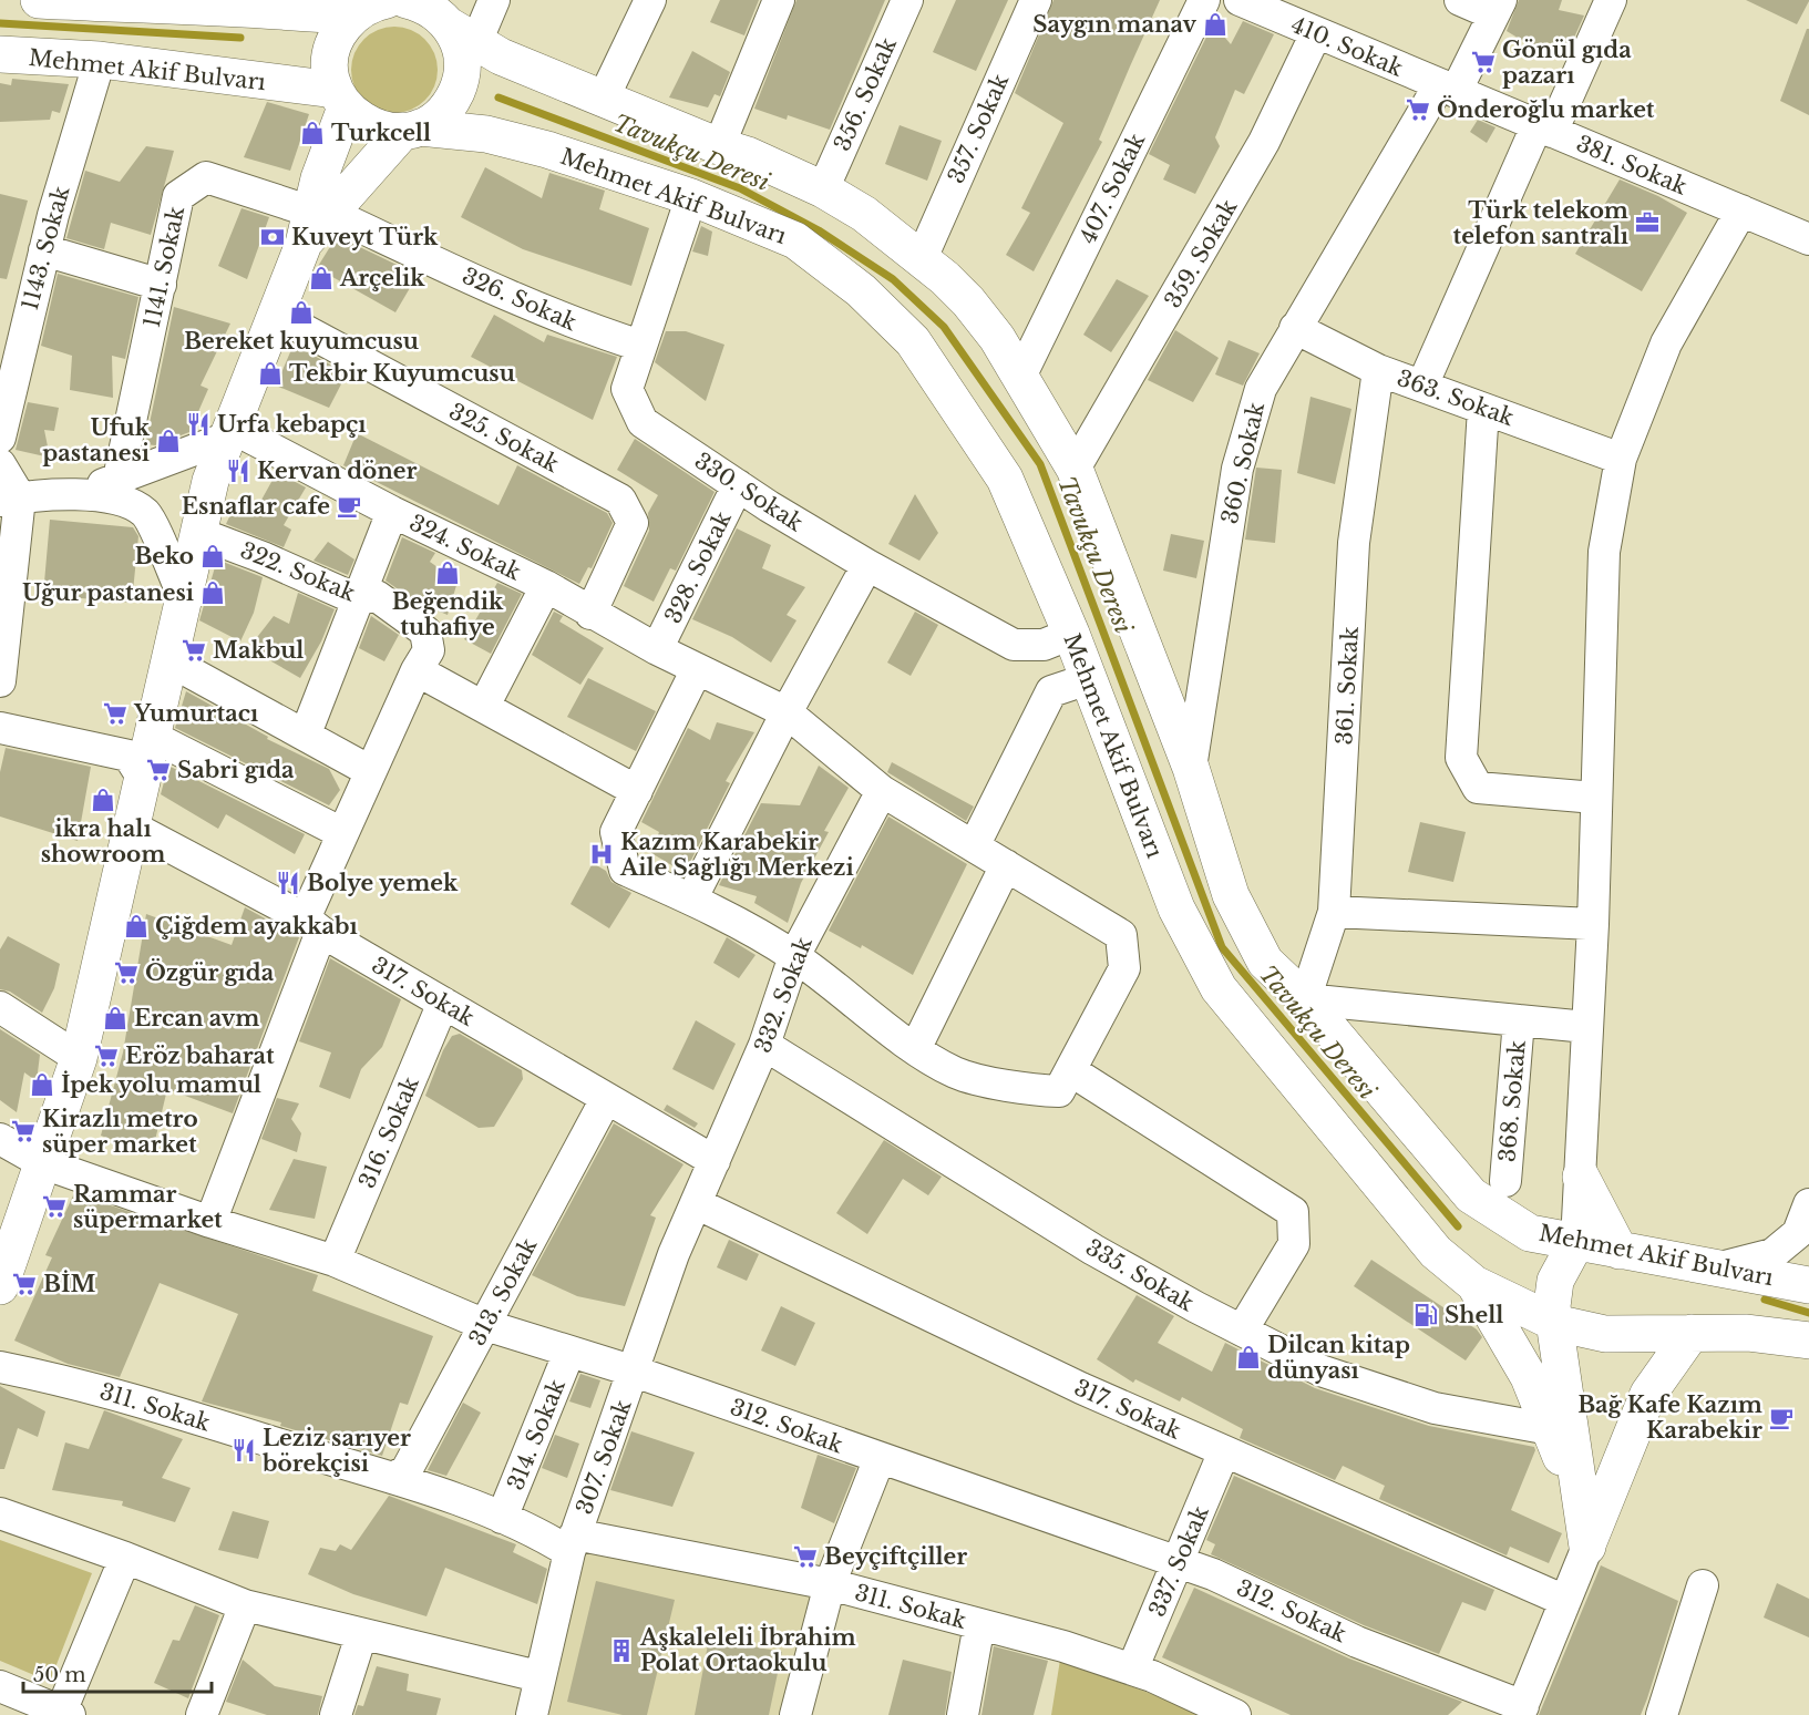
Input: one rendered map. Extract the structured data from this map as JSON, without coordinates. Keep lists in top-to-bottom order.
{
  "streets": {
    "main road": ["Mehmet Akif Bulvarı"],
    "street": [
      "410. Sokak",
      "356. Sokak",
      "357. Sokak",
      "381. Sokak",
      "407. Sokak",
      "1143. Sokak",
      "359. Sokak",
      "1141. Sokak",
      "326. Sokak",
      "363. Sokak",
      "325. Sokak",
      "360. Sokak",
      "330. Sokak",
      "324. Sokak",
      "328. Sokak",
      "322. Sokak",
      "361. Sokak",
      "317. Sokak",
      "332. Sokak",
      "368. Sokak",
      "316. Sokak",
      "335. Sokak",
      "313. Sokak",
      "311. Sokak",
      "312. Sokak",
      "314. Sokak",
      "307. Sokak",
      "337. Sokak"
    ]
  },
  "crossings": [
    ["410. Sokak", "381. Sokak"],
    ["410. Sokak", "359. Sokak"],
    ["410. Sokak", "360. Sokak"],
    ["Mehmet Akif Bulvarı", "356. Sokak"],
    ["Mehmet Akif Bulvarı", "357. Sokak"],
    ["Mehmet Akif Bulvarı", "407. Sokak"],
    ["Mehmet Akif Bulvarı", "1143. Sokak"],
    ["Mehmet Akif Bulvarı", "359. Sokak"],
    ["Mehmet Akif Bulvarı", "360. Sokak"],
    ["Mehmet Akif Bulvarı", "330. Sokak"],
    ["Mehmet Akif Bulvarı", "361. Sokak"],
    ["381. Sokak", "360. Sokak"],
    ["1141. Sokak", "326. Sokak"],
    ["326. Sokak", "330. Sokak"],
    ["363. Sokak", "360. Sokak"],
    ["363. Sokak", "361. Sokak"],
    ["325. Sokak", "324. Sokak"],
    ["330. Sokak", "328. Sokak"],
    ["324. Sokak", "328. Sokak"],
    ["324. Sokak", "332. Sokak"],
    ["322. Sokak", "317. Sokak"],
    ["322. Sokak", "312. Sokak"],
    ["317. Sokak", "332. Sokak"],
    ["317. Sokak", "316. Sokak"],
    ["317. Sokak", "313. Sokak"],
    ["317. Sokak", "307. Sokak"],
    ["317. Sokak", "337. Sokak"],
    ["332. Sokak", "335. Sokak"],
    ["332. Sokak", "307. Sokak"],
    ["316. Sokak", "312. Sokak"],
    ["313. Sokak", "311. Sokak"],
    ["313. Sokak", "312. Sokak"],
    ["311. Sokak", "314. Sokak"],
    ["311. Sokak", "307. Sokak"],
    ["311. Sokak", "337. Sokak"],
    ["312. Sokak", "314. Sokak"],
    ["312. Sokak", "307. Sokak"],
    ["312. Sokak", "337. Sokak"]
  ],
  "water": ["Tavukçu Deresi"],
  "places": {
    "shop": [
      "Saygın manav",
      "Turkcell",
      "Arçelik",
      "Bereket kuyumcusu",
      "Tekbir Kuyumcusu",
      "Ufuk pastanesi",
      "Beko",
      "Beğendik tuhafiye",
      "Uğur pastanesi",
      "ikra halı showroom",
      "Çiğdem ayakkabı",
      "Ercan avm",
      "İpek yolu mamul",
      "Dilcan kitap dünyası"
    ],
    "supermarket": [
      "Gönül gıda pazarı",
      "Önderoğlu market",
      "Makbul",
      "Yumurtacı",
      "Sabri gıda",
      "Özgür gıda",
      "Eröz baharat",
      "Kirazlı metro süper market",
      "Rammar süpermarket",
      "BİM",
      "Beyçiftçiller"
    ],
    "office": ["Türk telekom telefon santralı"],
    "bank": ["Kuveyt Türk"],
    "restaurant": [
      "Urfa kebapçı",
      "Kervan döner",
      "Bolye yemek",
      "Leziz sarıyer börekçisi"
    ],
    "cafe": ["Esnaflar cafe", "Bağ Kafe Kazım Karabekir"],
    "hospital": ["Kazım Karabekir Aile Sağlığı Merkezi"],
    "fuel station": ["Shell"],
    "building": ["Aşkaleleli İbrahim Polat Ortaokulu"]
  },
  "scale_bar": "50 m"
}
